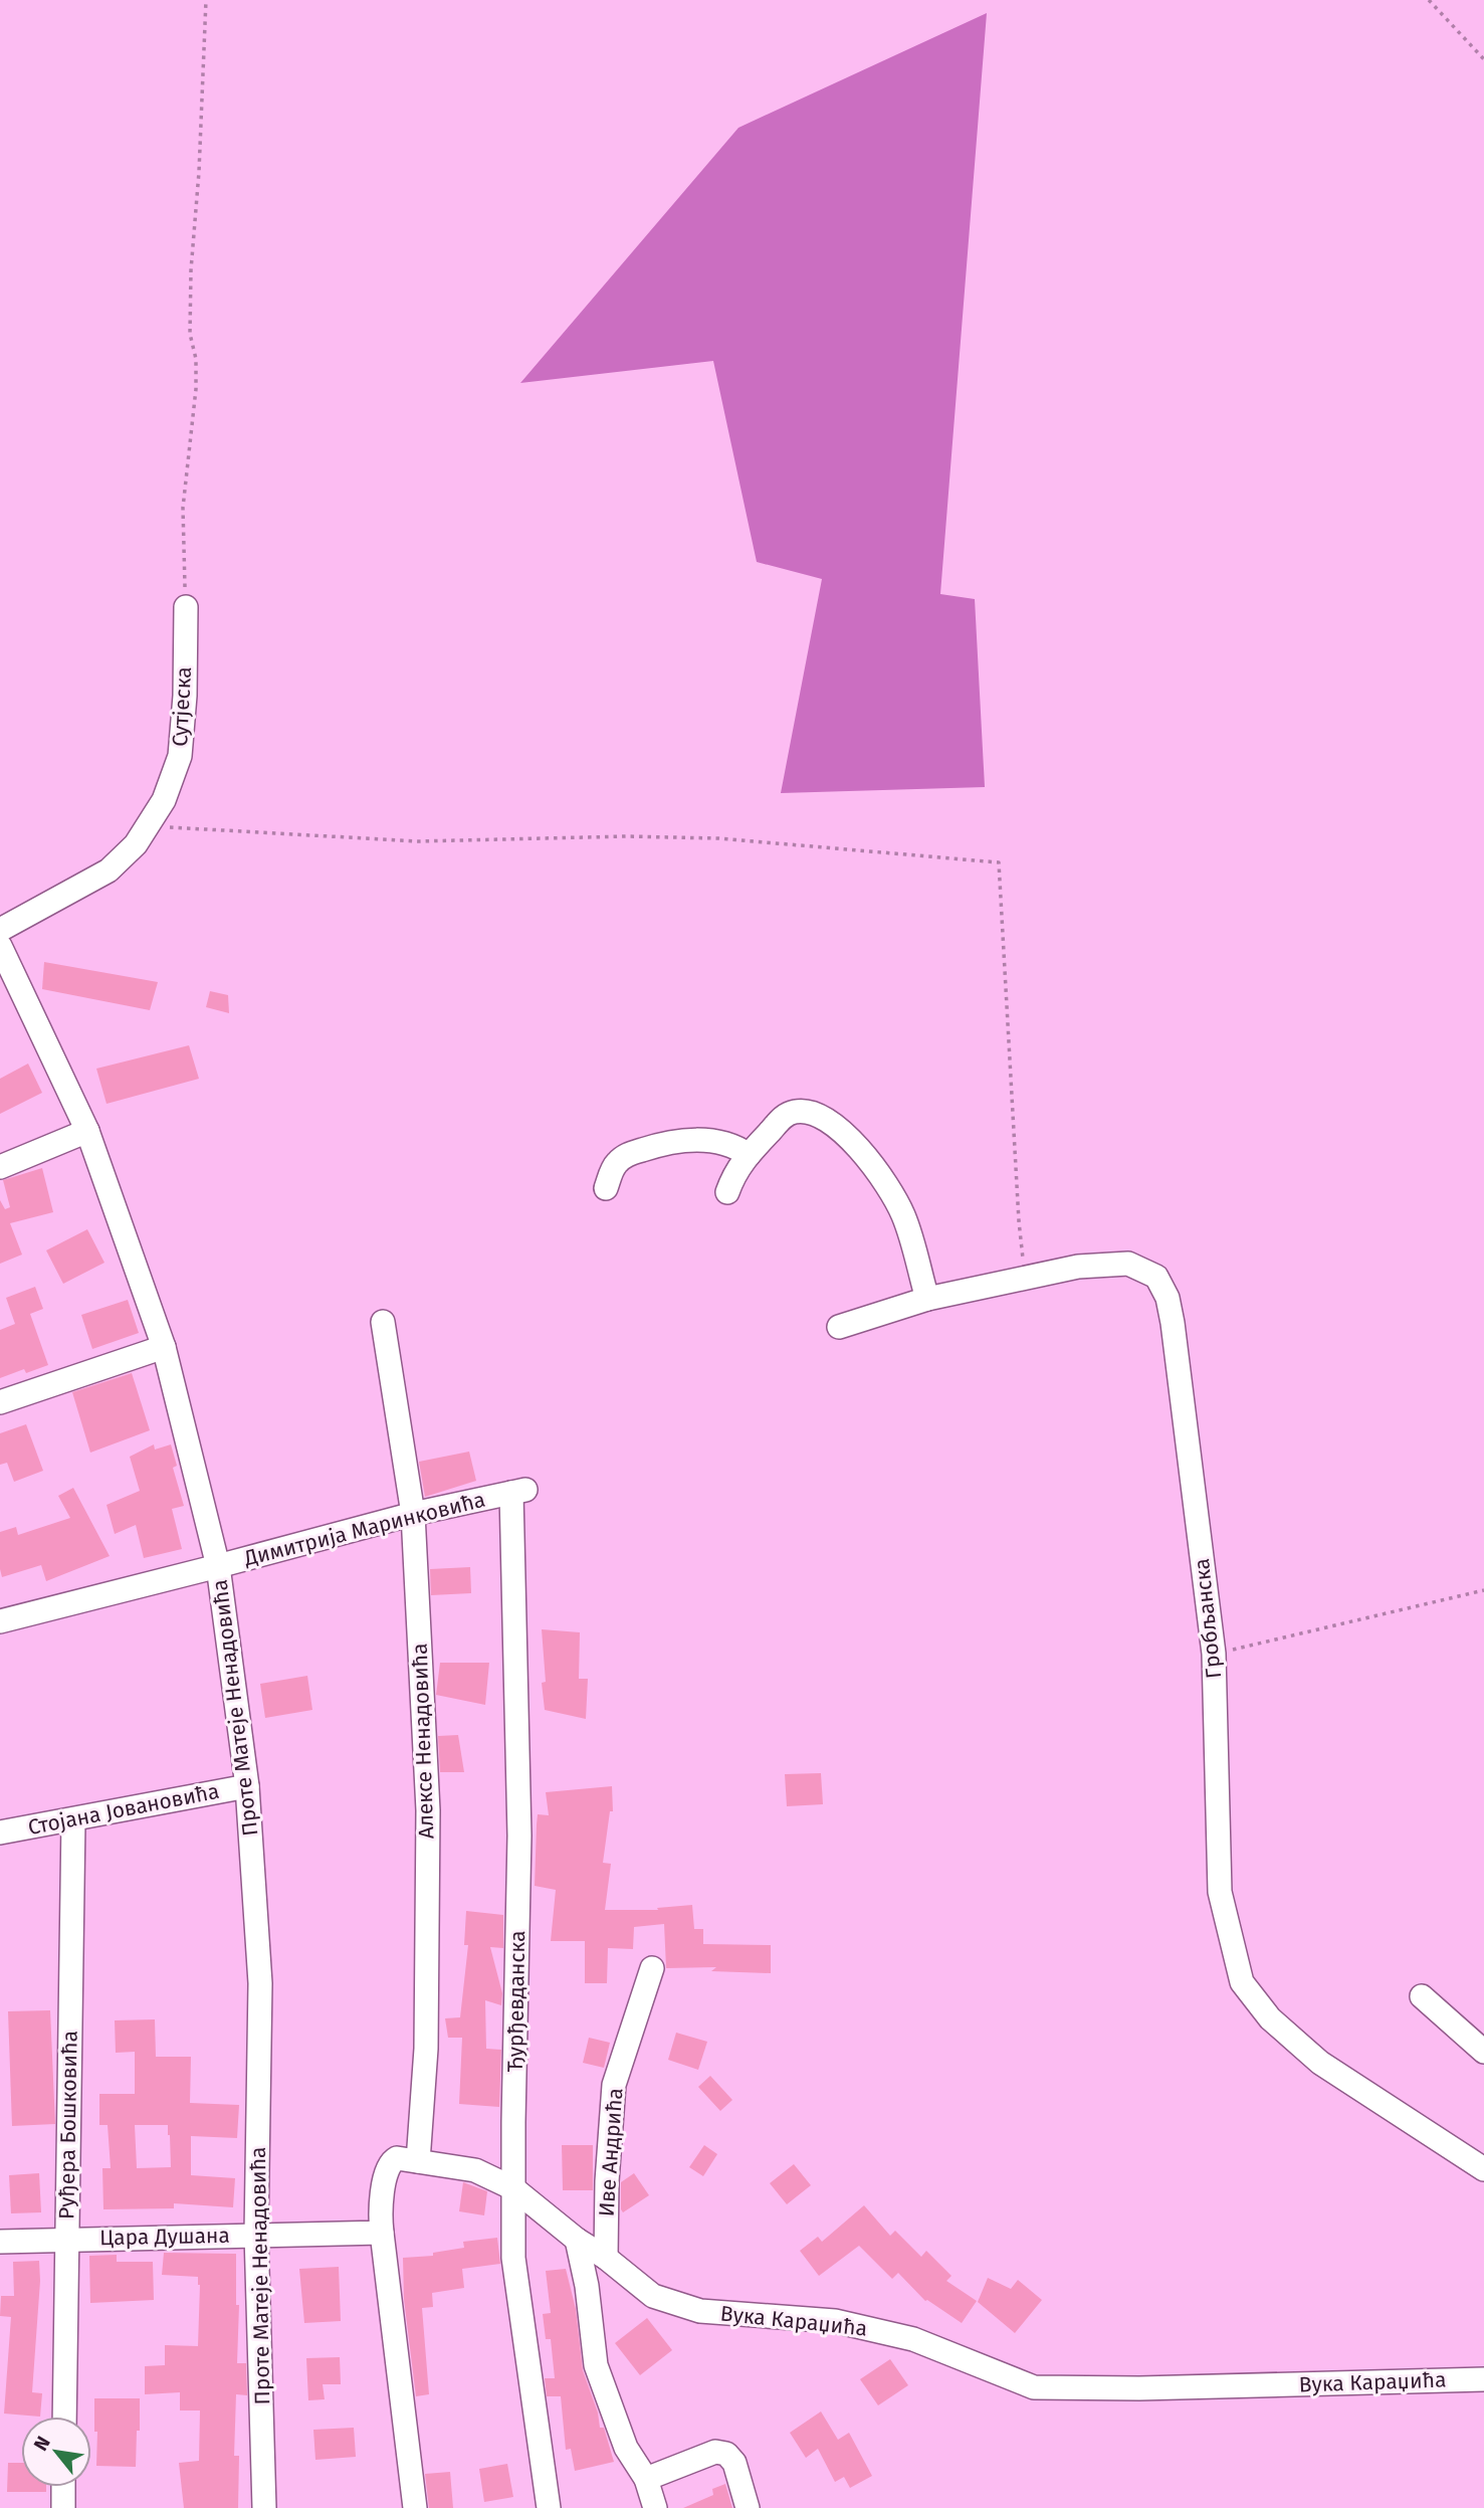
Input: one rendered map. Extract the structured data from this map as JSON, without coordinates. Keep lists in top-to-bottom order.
{
  "streets": {
    "street": [
      "Сутјеска",
      "Димитрија Маринковића",
      "Гробљанска",
      "Проте Матеје Ненадовића",
      "Алексе Ненадовића",
      "Стојана Јовановића",
      "Ђурђевданска",
      "Руђера Бошковића",
      "Иве Андрића",
      "Цара Душана",
      "Вука Караџића"
    ]
  },
  "crossings": [
    ["Димитрија Маринковића", "Проте Матеје Ненадовића"],
    ["Димитрија Маринковића", "Алексе Ненадовића"],
    ["Димитрија Маринковића", "Ђурђевданска"],
    ["Проте Матеје Ненадовића", "Стојана Јовановића"],
    ["Проте Матеје Ненадовића", "Цара Душана"],
    ["Алексе Ненадовића", "Вука Караџића"],
    ["Стојана Јовановића", "Руђера Бошковића"],
    ["Ђурђевданска", "Вука Караџића"],
    ["Руђера Бошковића", "Цара Душана"],
    ["Иве Андрића", "Вука Караџића"],
    ["Цара Душана", "Вука Караџића"]
  ],
  "north": "top left"
}
